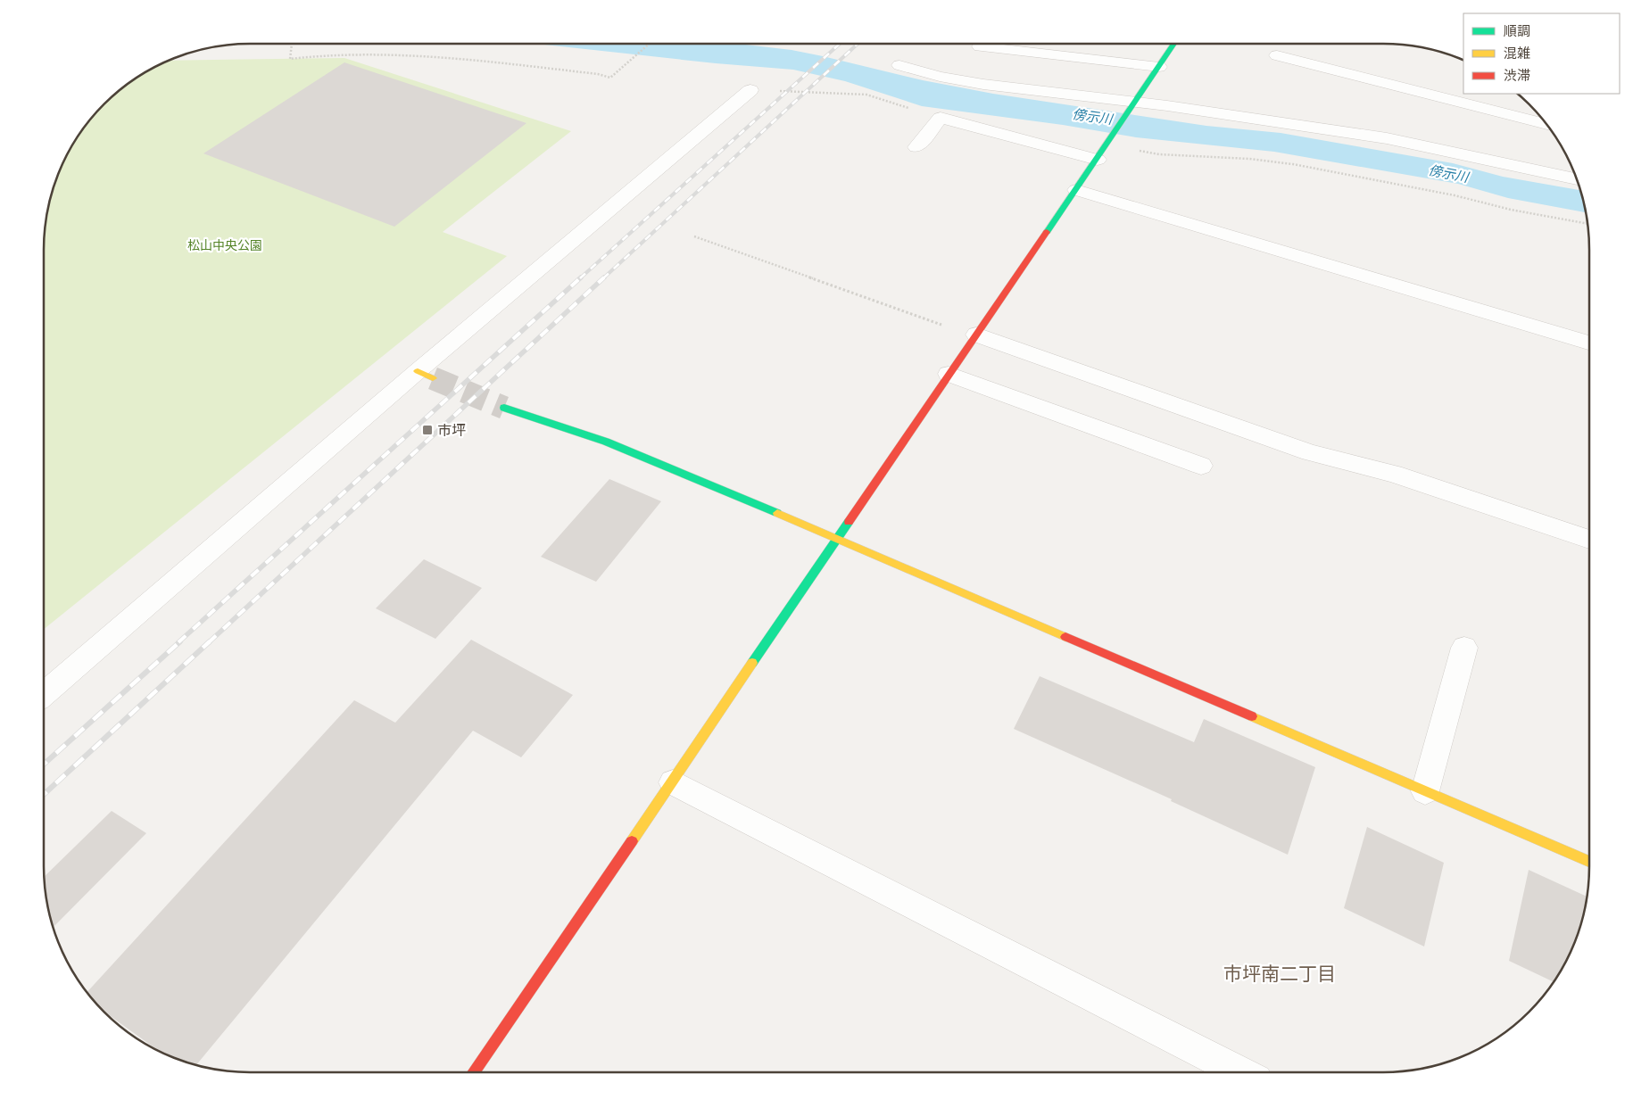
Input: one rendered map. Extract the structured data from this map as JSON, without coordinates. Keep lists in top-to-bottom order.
{
  "districts": ["市坪南二丁目"],
  "water": ["傍示川"],
  "parks": ["松山中央公園"],
  "places": {
    "transit": ["市坪"]
  },
  "legend": ["順調", "混雑", "渋滞"]
}
